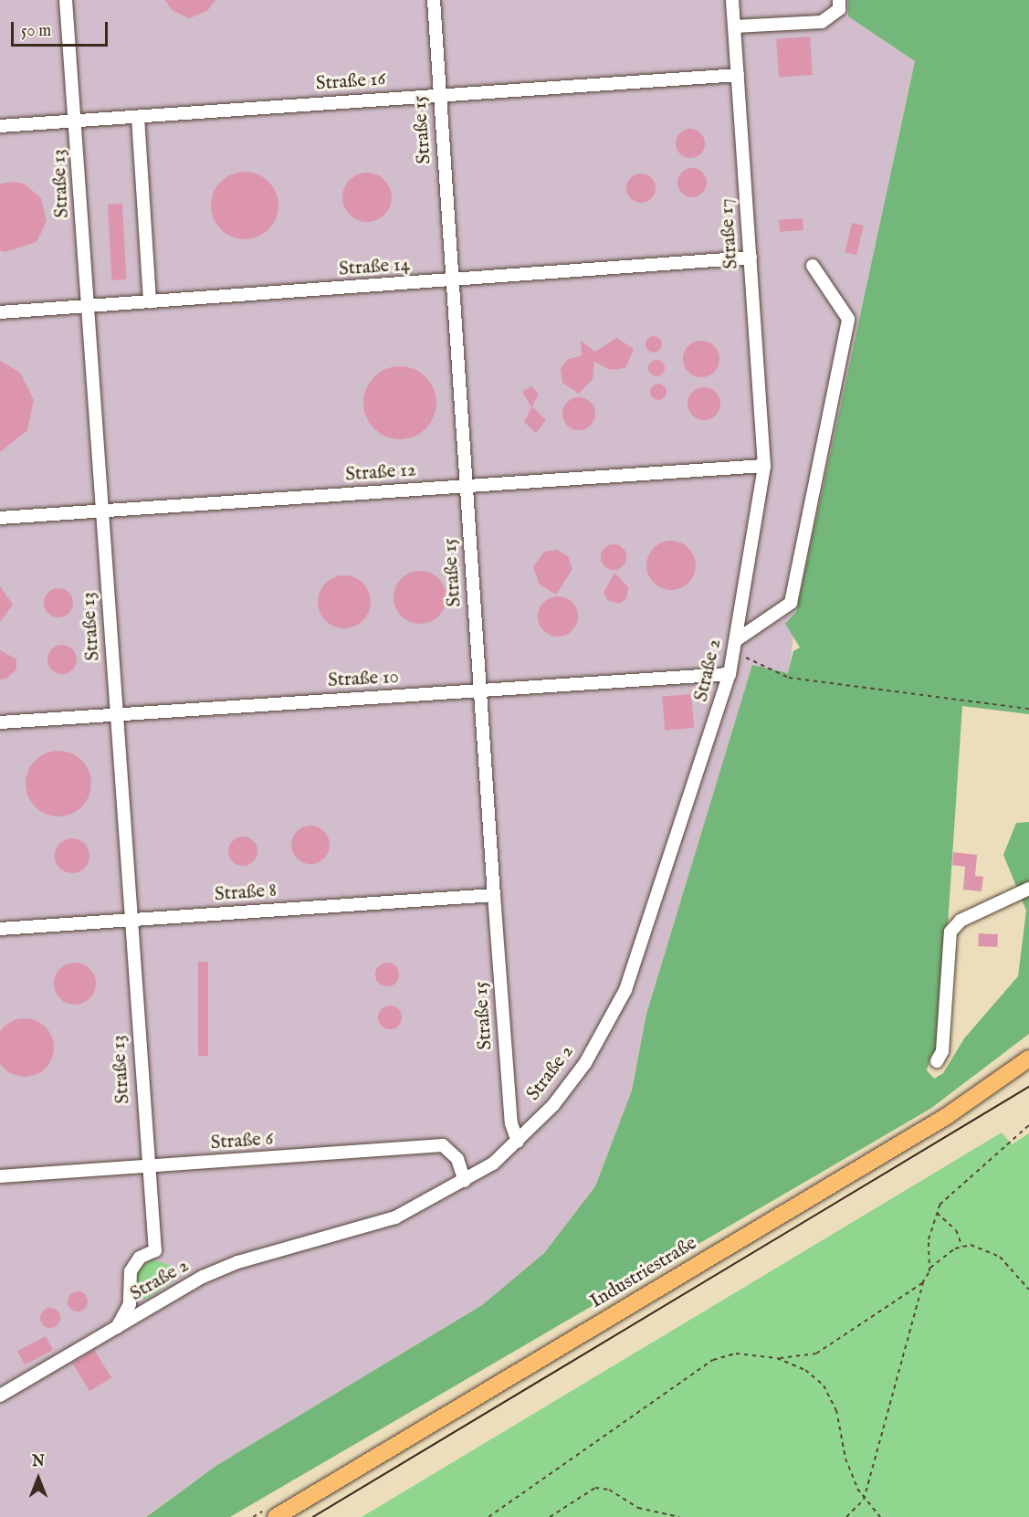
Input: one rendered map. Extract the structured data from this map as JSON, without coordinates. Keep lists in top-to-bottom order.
{
  "streets": {
    "main road": ["Industriestraße"],
    "street": [
      "Straße 16",
      "Straße 15",
      "Straße 13",
      "Straße 17",
      "Straße 14",
      "Straße 12",
      "Straße 2",
      "Straße 10",
      "Straße 8",
      "Straße 6"
    ]
  },
  "crossings": [
    ["Straße 16", "Straße 15"],
    ["Straße 16", "Straße 13"],
    ["Straße 16", "Straße 17"],
    ["Straße 15", "Straße 14"],
    ["Straße 15", "Straße 12"],
    ["Straße 15", "Straße 2"],
    ["Straße 15", "Straße 10"],
    ["Straße 15", "Straße 8"],
    ["Straße 13", "Straße 14"],
    ["Straße 13", "Straße 12"],
    ["Straße 13", "Straße 2"],
    ["Straße 13", "Straße 10"],
    ["Straße 13", "Straße 8"],
    ["Straße 13", "Straße 6"],
    ["Straße 17", "Straße 14"],
    ["Straße 17", "Straße 12"],
    ["Straße 17", "Straße 2"],
    ["Straße 12", "Straße 2"],
    ["Straße 2", "Straße 10"],
    ["Straße 2", "Straße 6"]
  ],
  "scale_bar": "50 m",
  "north": "top"
}
